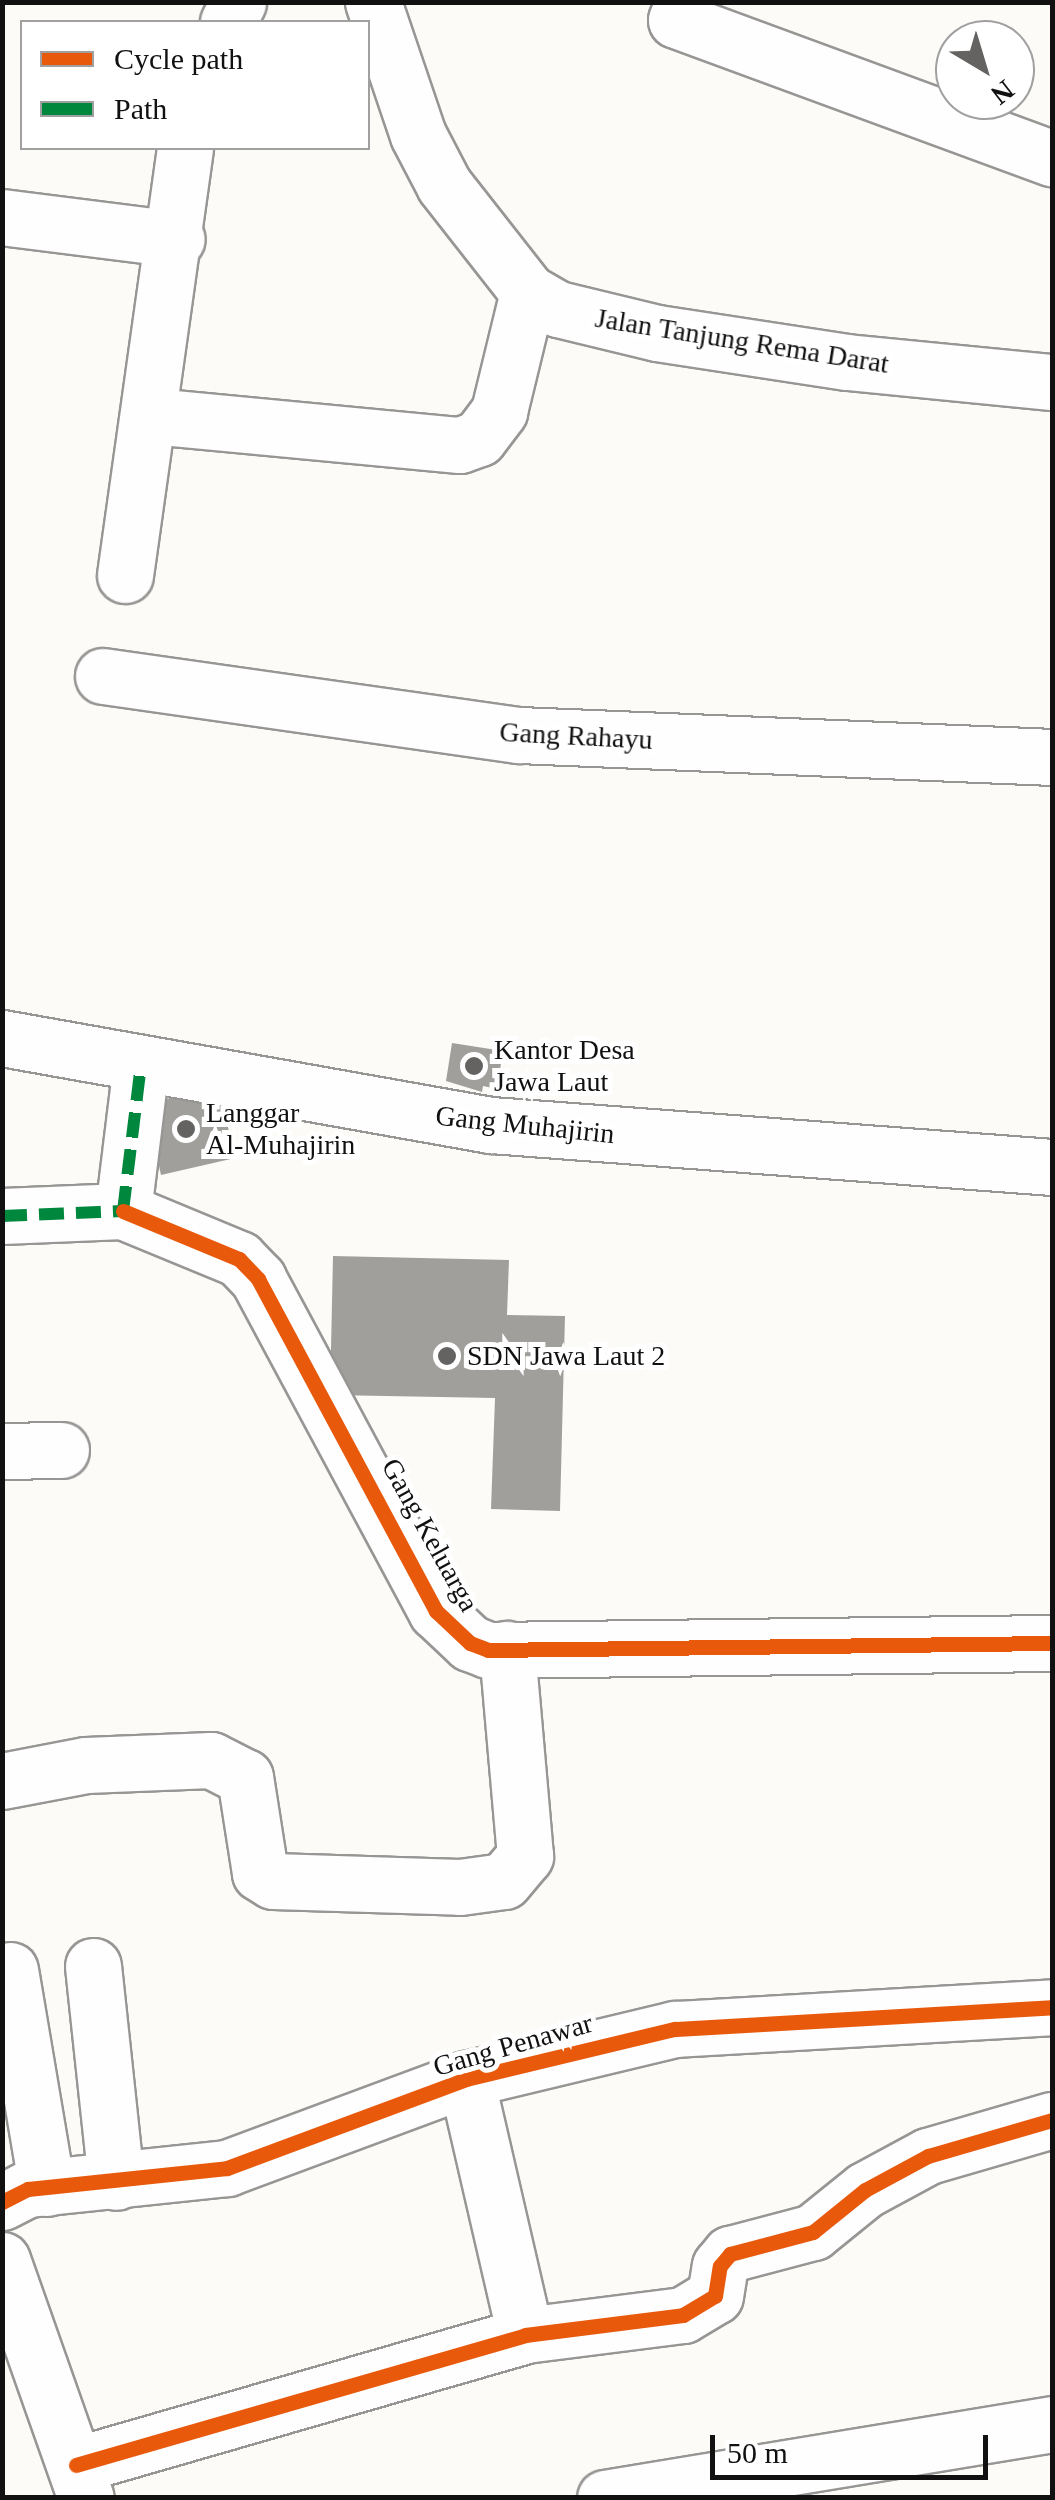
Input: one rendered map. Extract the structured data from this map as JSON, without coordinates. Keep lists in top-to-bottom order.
{
  "streets": {
    "street": [
      "Jalan Tanjung Rema Darat",
      "Gang Rahayu",
      "Gang Muhajirin",
      "Gang Keluarga",
      "Gang Penawar"
    ]
  },
  "places": ["Kantor Desa Jawa Laut", "Langgar Al-Muhajirin", "SDN Jawa Laut 2"],
  "legend": ["Cycle path", "Path"],
  "scale_bar": "50 m",
  "north": "bottom right"
}
